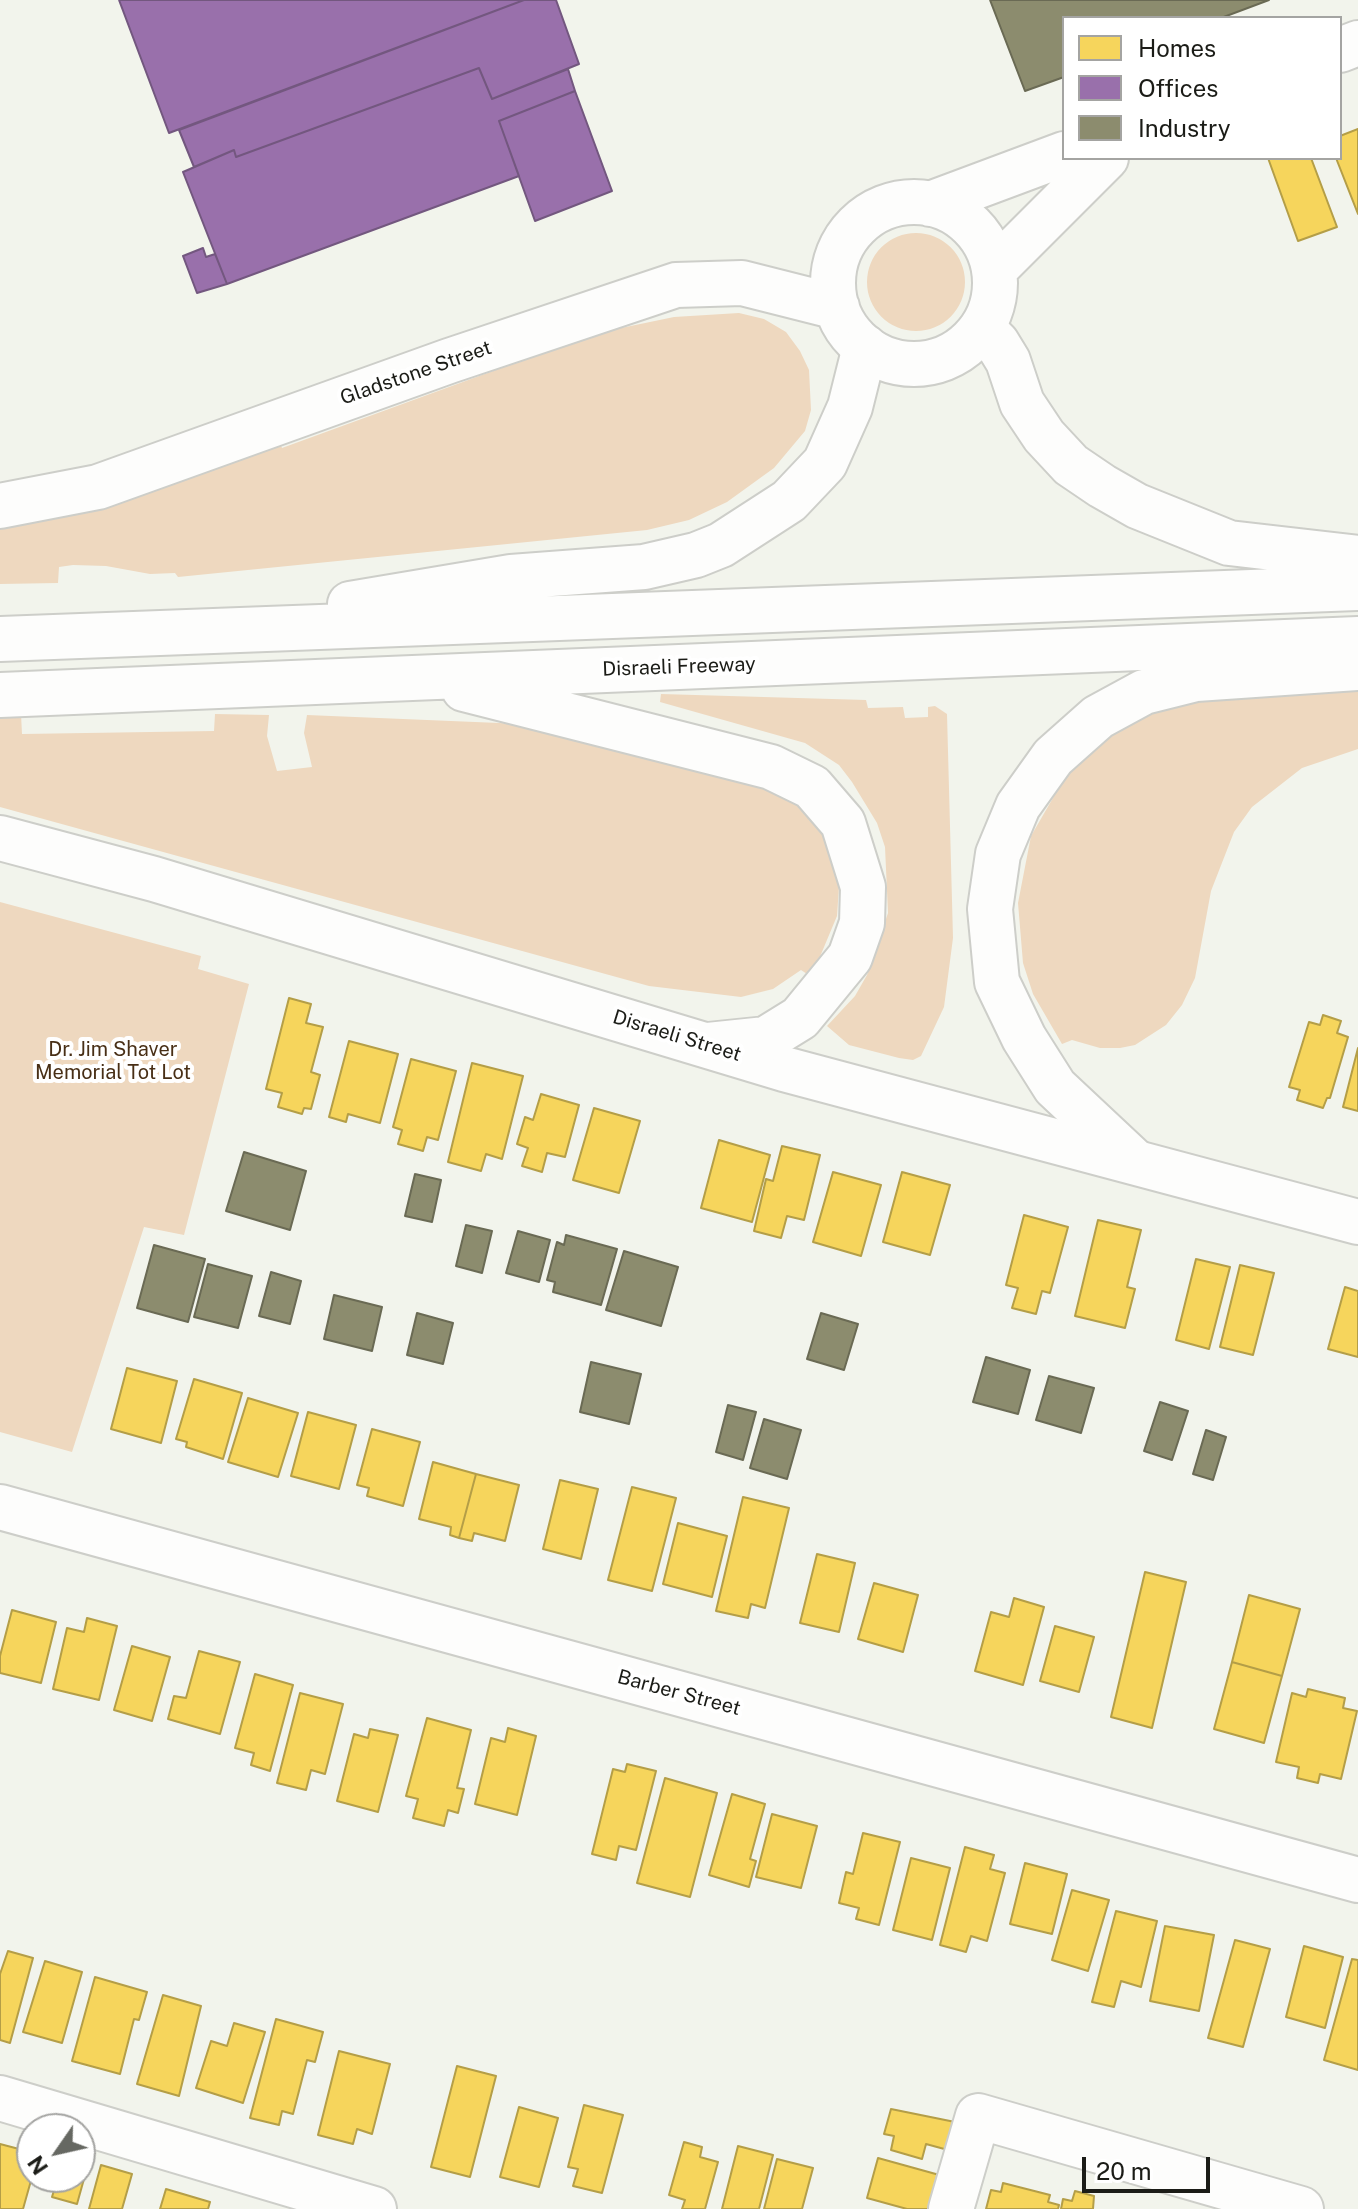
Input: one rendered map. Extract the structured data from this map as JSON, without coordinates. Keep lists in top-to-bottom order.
{
  "streets": {
    "main road": [
      "Gladstone Street",
      "Disraeli Freeway",
      "Disraeli Street",
      "Barber Street"
    ]
  },
  "parks": ["Dr. Jim Shaver Memorial Tot Lot"],
  "legend": ["Homes", "Offices", "Industry"],
  "scale_bar": "20 m",
  "north": "bottom left"
}
